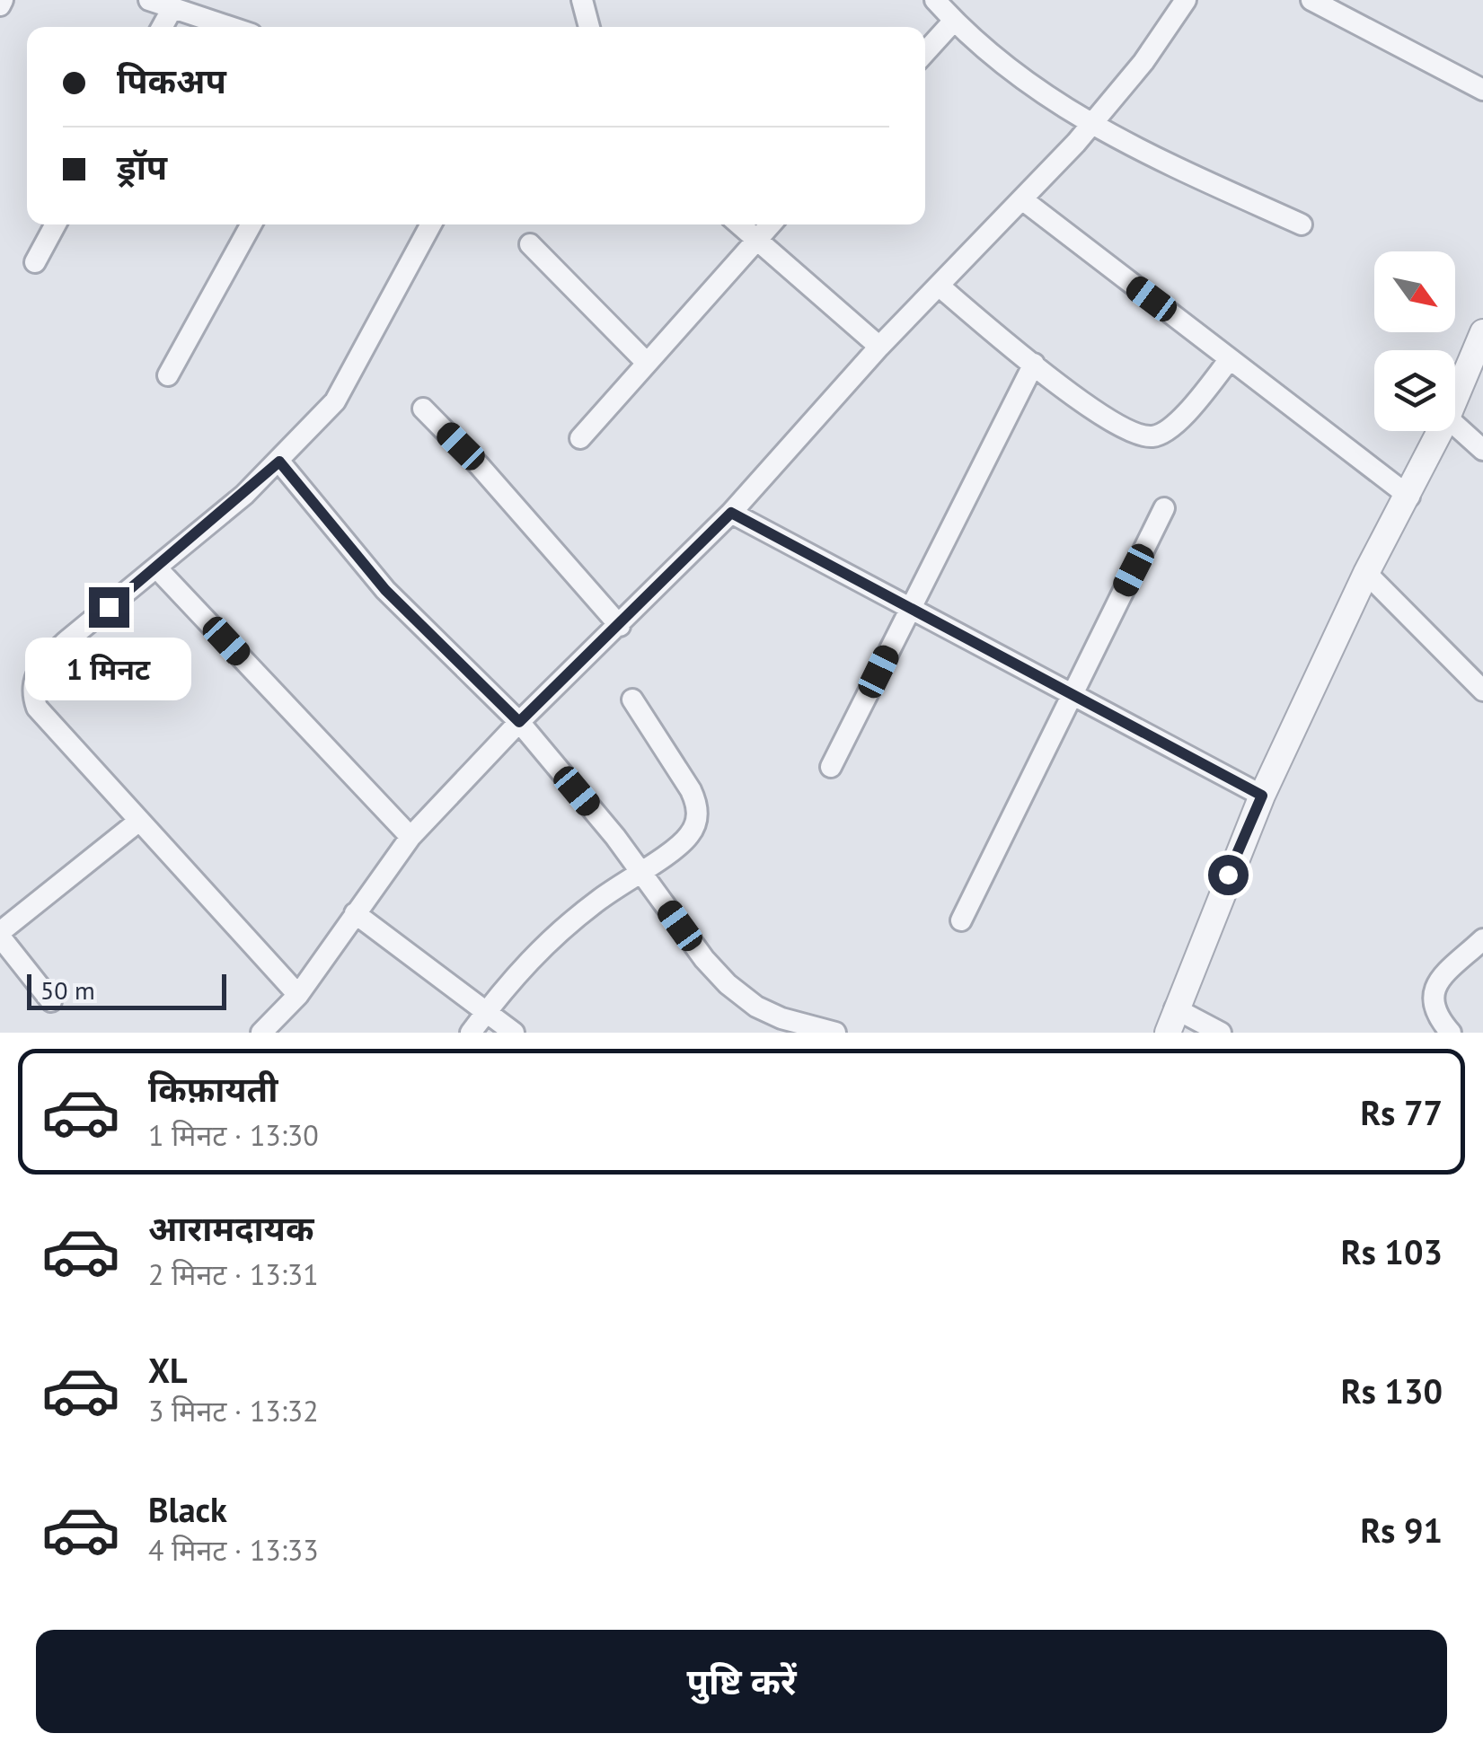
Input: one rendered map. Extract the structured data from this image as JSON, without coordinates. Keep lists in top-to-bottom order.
{
  "scale_bar": "50 m",
  "north": "bottom right",
  "page": {
    "banner": ["पिकअप", "ड्रॉप"],
    "bubble": "1 मिनट",
    "scale": "50 m",
    "list": [
      {
        "name": "किफ़ायती",
        "note": "1 मिनट · 13:30",
        "value": "Rs 77"
      },
      {
        "name": "आरामदायक",
        "note": "2 मिनट · 13:31",
        "value": "Rs 103"
      },
      {
        "name": "XL",
        "note": "3 मिनट · 13:32",
        "value": "Rs 130"
      },
      {
        "name": "Black",
        "note": "4 मिनट · 13:33",
        "value": "Rs 91"
      }
    ],
    "buttons": "पुष्टि करें"
  }
}
